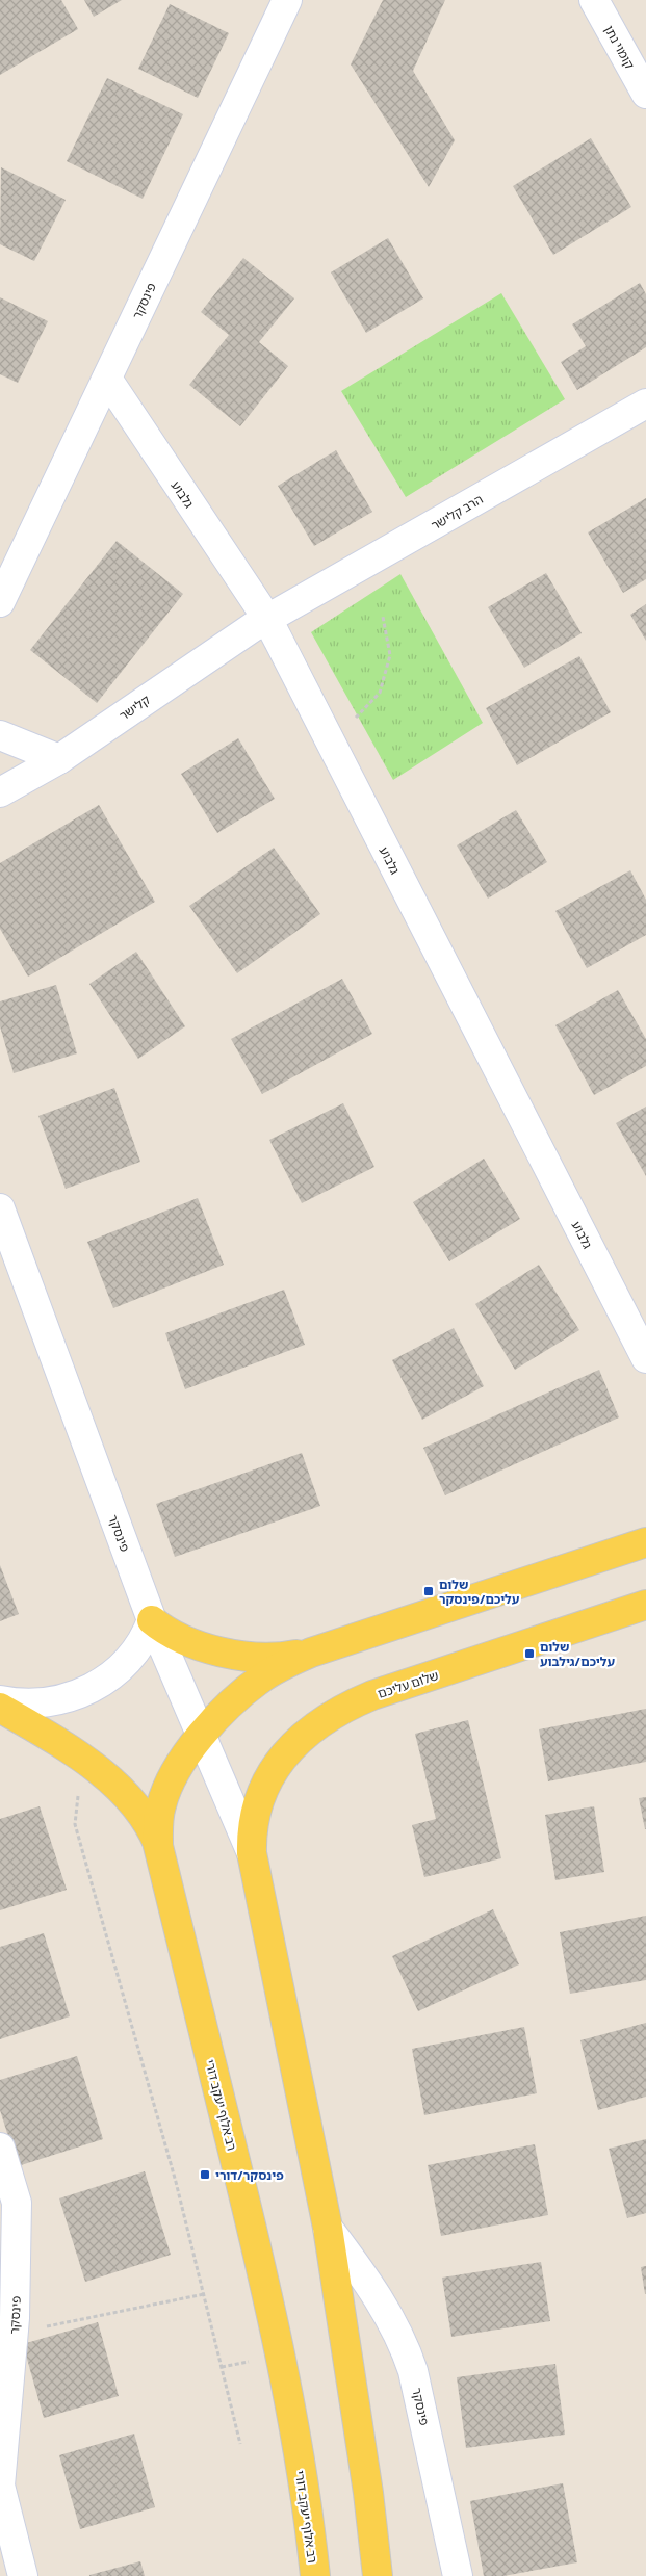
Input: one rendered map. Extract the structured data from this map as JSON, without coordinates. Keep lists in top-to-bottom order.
{
  "streets": {
    "main road": ["שלום עליכם", "רב אלוף יעקב דורי"],
    "street": [
      "קומוי נתן",
      "פינסקר",
      "גלבוע",
      "הרב קלישר",
      "קלישר"
    ]
  },
  "crossings": [
    ["פינסקר", "גלבוע"],
    ["פינסקר", "שלום עליכם"],
    ["פינסקר", "רב אלוף יעקב דורי"],
    ["גלבוע", "הרב קלישר"],
    ["גלבוע", "קלישר"],
    ["הרב קלישר", "קלישר"]
  ],
  "places": {
    "transit": ["שלום עליכם/פינסקר", "שלום עליכם/גילבוע", "פינסקר/דורי"]
  }
}
